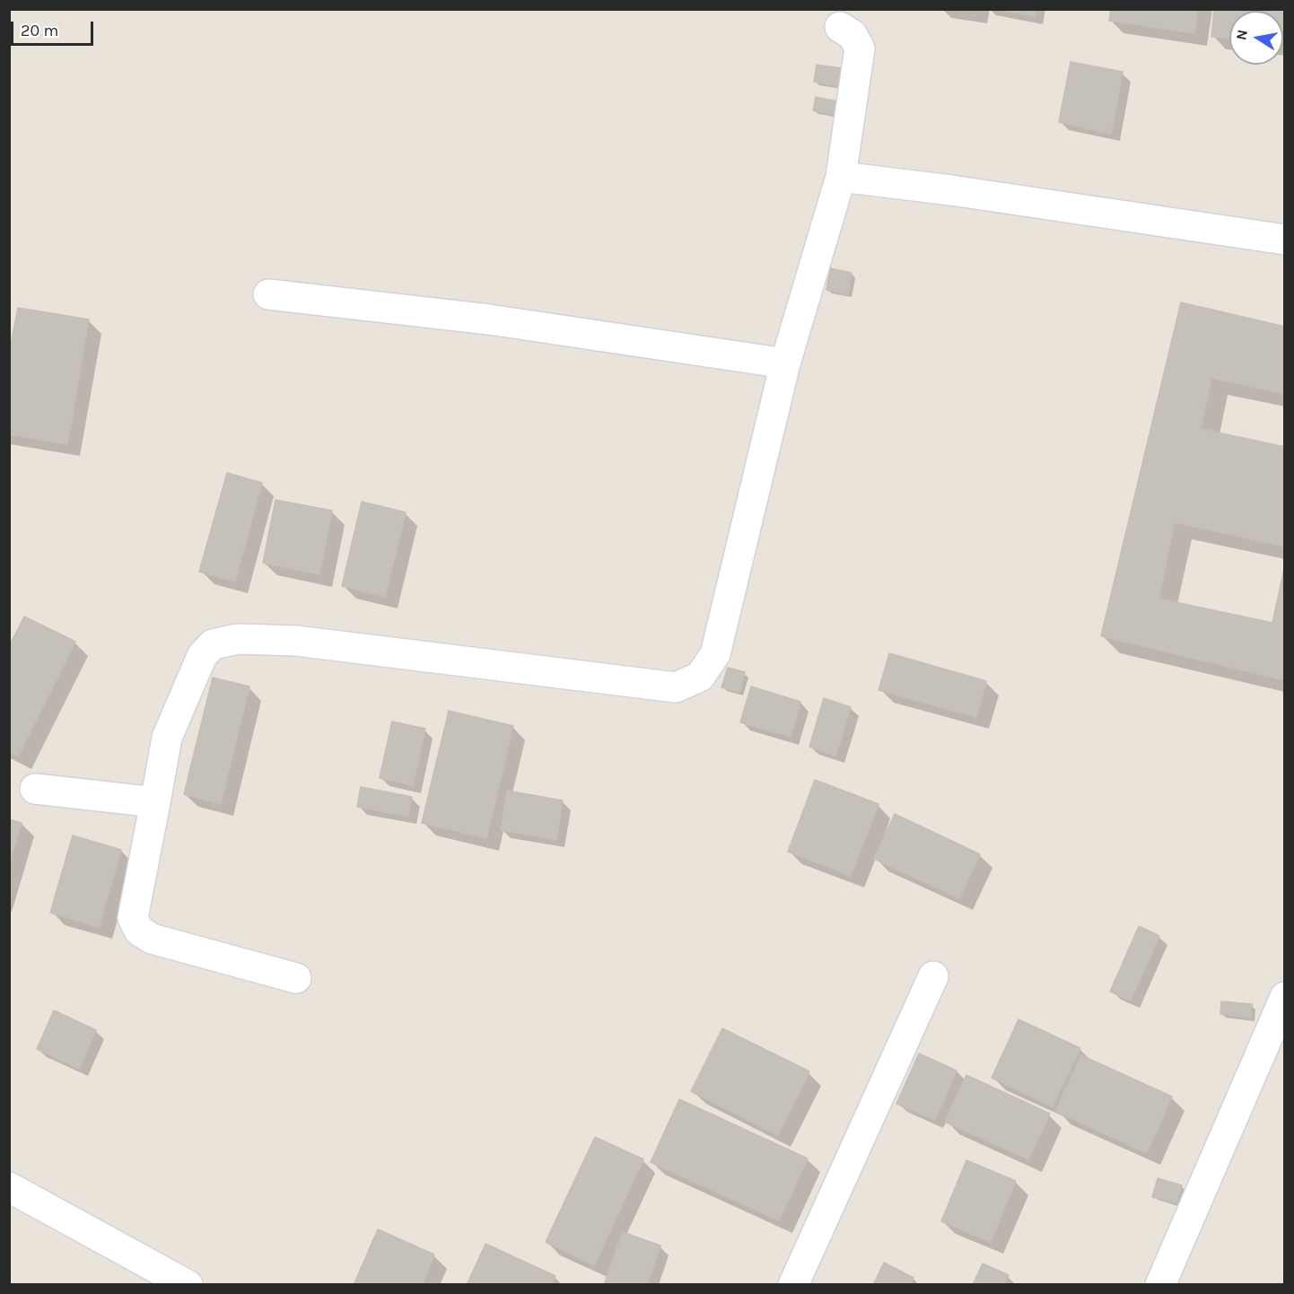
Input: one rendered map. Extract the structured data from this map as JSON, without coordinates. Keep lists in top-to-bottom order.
{
  "scale_bar": "20 m",
  "north": "left"
}
